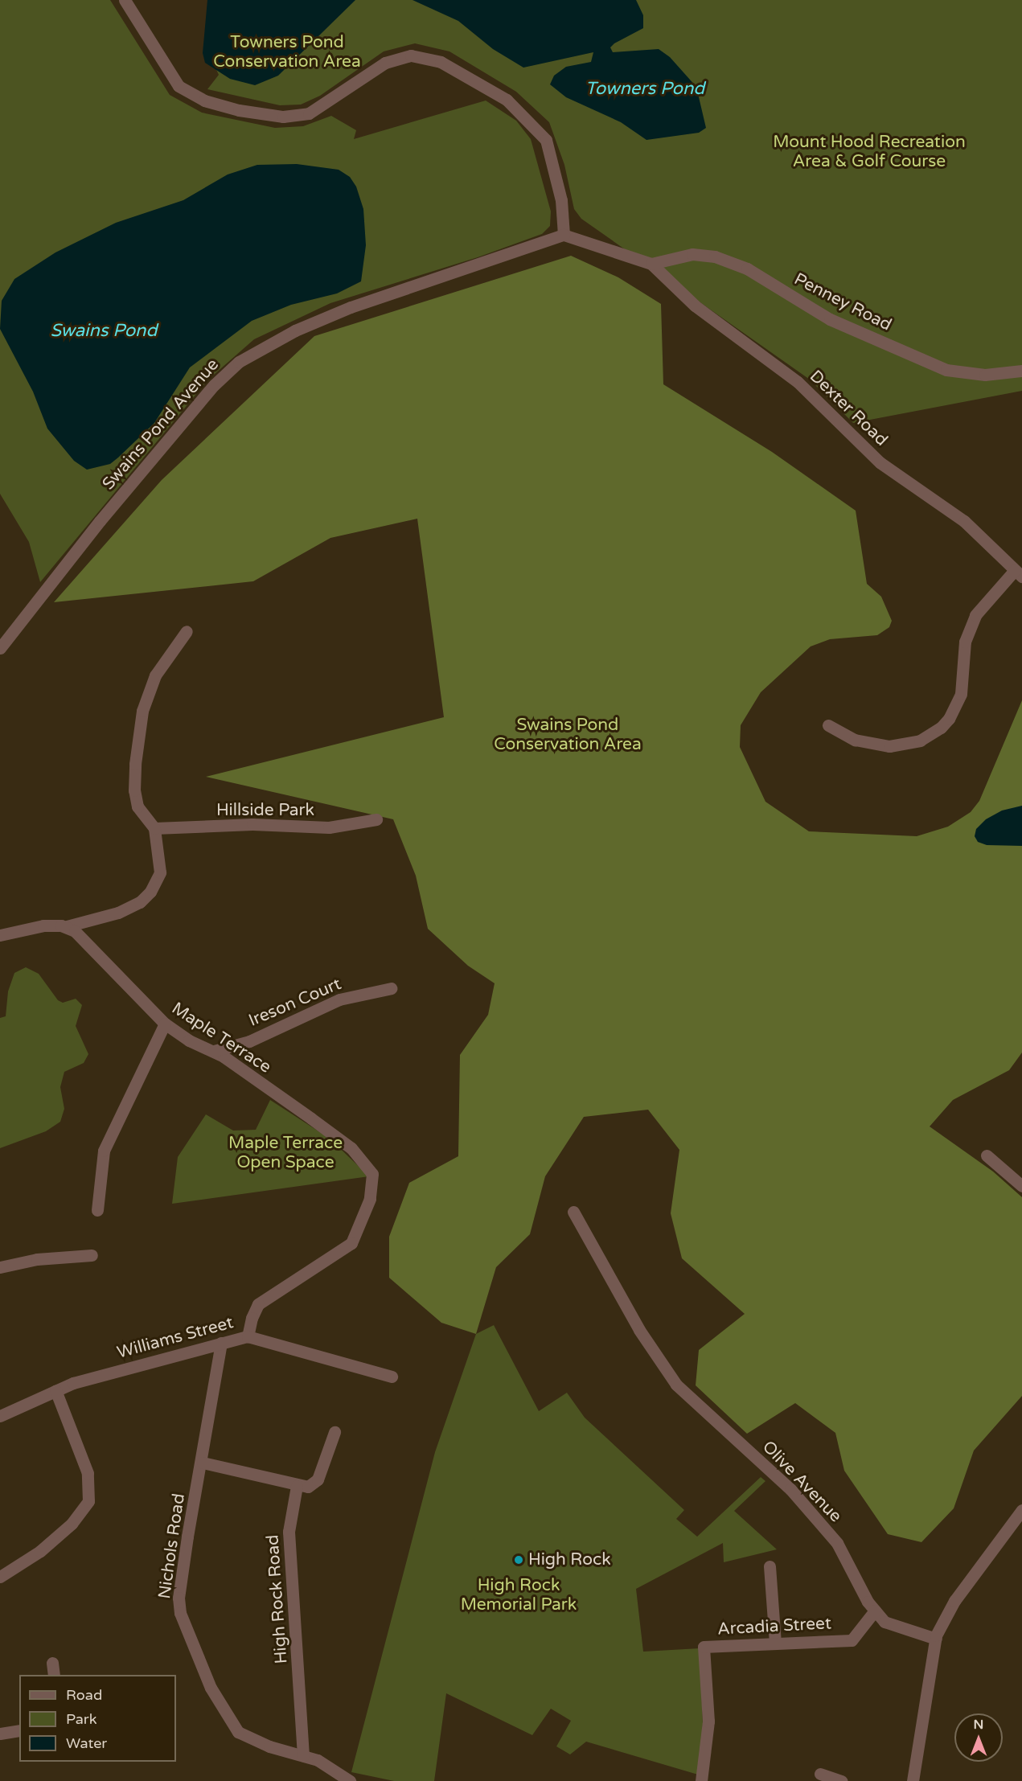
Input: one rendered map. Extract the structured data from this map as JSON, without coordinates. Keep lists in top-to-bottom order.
{
  "streets": {
    "street": [
      "Penney Road",
      "Dexter Road",
      "Swains Pond Avenue",
      "Hillside Park",
      "Ireson Court",
      "Maple Terrace",
      "Williams Street",
      "Olive Avenue",
      "Nichols Road",
      "High Rock Road",
      "Arcadia Street"
    ]
  },
  "crossings": [
    ["Penney Road", "Dexter Road"],
    ["Ireson Court", "Maple Terrace"],
    ["Maple Terrace", "Williams Street"],
    ["Williams Street", "Nichols Road"],
    ["Olive Avenue", "Arcadia Street"],
    ["Nichols Road", "High Rock Road"]
  ],
  "water": ["Towners Pond", "Swains Pond"],
  "parks": [
    "Towners Pond Conservation Area",
    "Mount Hood Recreation Area & Golf Course",
    "Swains Pond Conservation Area",
    "Maple Terrace Open Space",
    "High Rock Memorial Park"
  ],
  "places": ["High Rock"],
  "legend": ["Road", "Park", "Water"],
  "north": "top"
}
